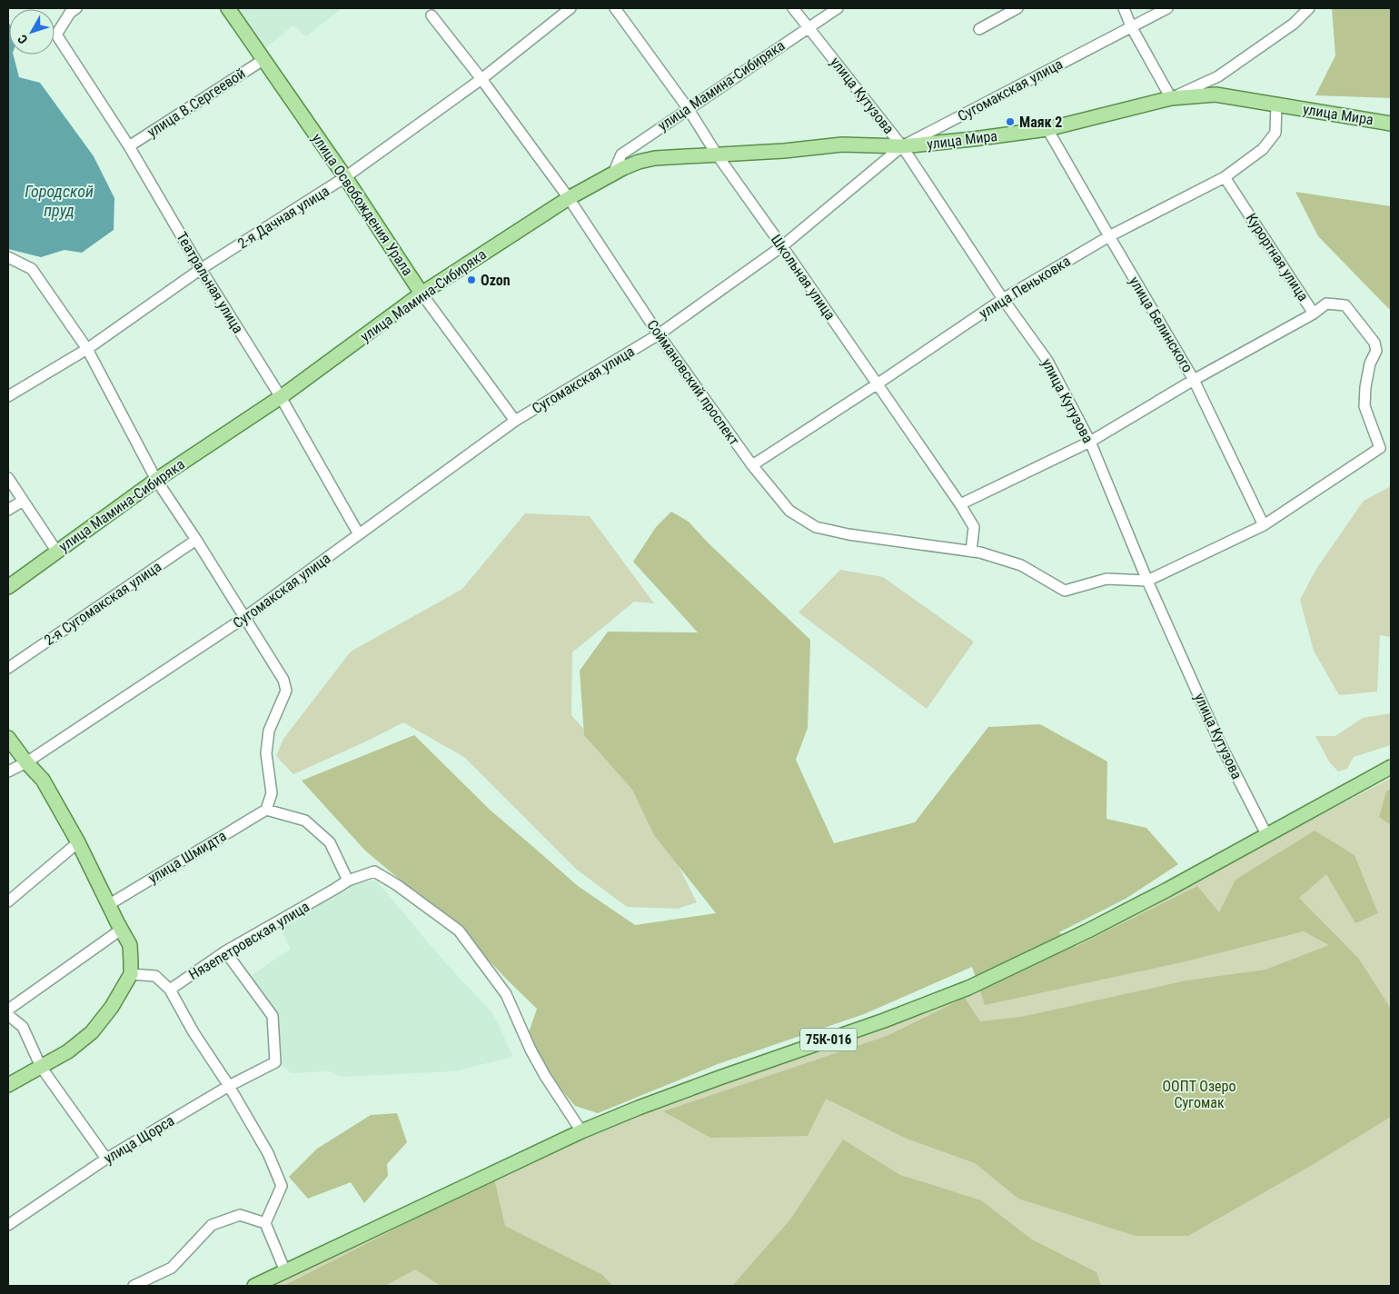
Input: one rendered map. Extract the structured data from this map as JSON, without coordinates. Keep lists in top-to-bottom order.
{
  "streets": {
    "main road": [
      "улица Мамина-Сибиряка",
      "улица Мира",
      "улица Освобождения Урала",
      "75К-016"
    ],
    "street": [
      "Сугомакская улица",
      "улица Кутузова",
      "улица В.Сергеевой",
      "2-я Дачная улица",
      "Курортная улица",
      "Школьная улица",
      "Театральная улица",
      "улица Пеньковка",
      "улица Белинского",
      "Соймановский проспект",
      "2-я Сугомакская улица",
      "улица Шмидта",
      "Нязепетровская улица",
      "улица Щорса"
    ]
  },
  "crossings": [
    ["улица Мамина-Сибиряка", "улица Кутузова"],
    ["улица Мамина-Сибиряка", "улица Мира"],
    ["улица Мамина-Сибиряка", "улица Освобождения Урала"],
    ["улица Мамина-Сибиряка", "Школьная улица"],
    ["улица Мамина-Сибиряка", "Театральная улица"],
    ["улица Мамина-Сибиряка", "Соймановский проспект"],
    ["Сугомакская улица", "улица Кутузова"],
    ["Сугомакская улица", "улица Мира"],
    ["Сугомакская улица", "улица Освобождения Урала"],
    ["Сугомакская улица", "Школьная улица"],
    ["Сугомакская улица", "Театральная улица"],
    ["Сугомакская улица", "Соймановский проспект"],
    ["улица Кутузова", "улица Мира"],
    ["улица Кутузова", "улица Пеньковка"],
    ["улица Кутузова", "Соймановский проспект"],
    ["улица Кутузова", "75К-016"],
    ["улица В.Сергеевой", "улица Освобождения Урала"],
    ["улица В.Сергеевой", "Театральная улица"],
    ["улица Мира", "Школьная улица"],
    ["улица Мира", "улица Пеньковка"],
    ["улица Мира", "улица Белинского"],
    ["улица Освобождения Урала", "2-я Дачная улица"],
    ["2-я Дачная улица", "Театральная улица"],
    ["2-я Дачная улица", "Соймановский проспект"],
    ["Курортная улица", "улица Пеньковка"],
    ["Курортная улица", "улица Белинского"],
    ["Школьная улица", "улица Пеньковка"],
    ["Школьная улица", "Соймановский проспект"],
    ["улица Пеньковка", "улица Белинского"],
    ["улица Пеньковка", "Соймановский проспект"],
    ["Нязепетровская улица", "75К-016"],
    ["Нязепетровская улица", "улица Щорса"]
  ],
  "water": ["Городской пруд"],
  "parks": ["ООПТ Озеро Сугомак"],
  "places": ["Маяк 2", "Ozon"],
  "north": "bottom left"
}
